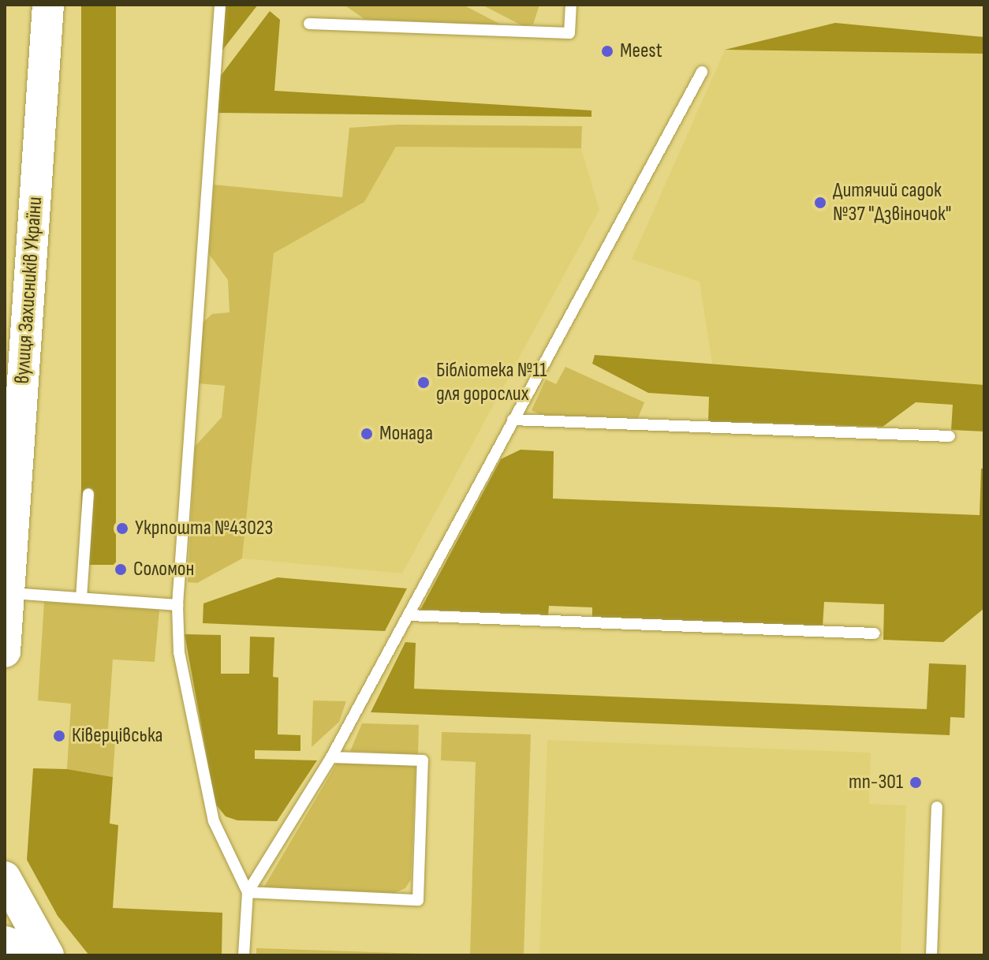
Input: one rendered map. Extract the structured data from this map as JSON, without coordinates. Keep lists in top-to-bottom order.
{
  "streets": {
    "main road": ["вулиця Захисників України"]
  },
  "places": [
    "Meest",
    "Дитячий садок №37 \"Дзвіночок\"",
    "Бібліотека №11 для дорослих",
    "Монада",
    "Укрпошта №43023",
    "Соломон",
    "Ківерцівська",
    "тп-301"
  ]
}
